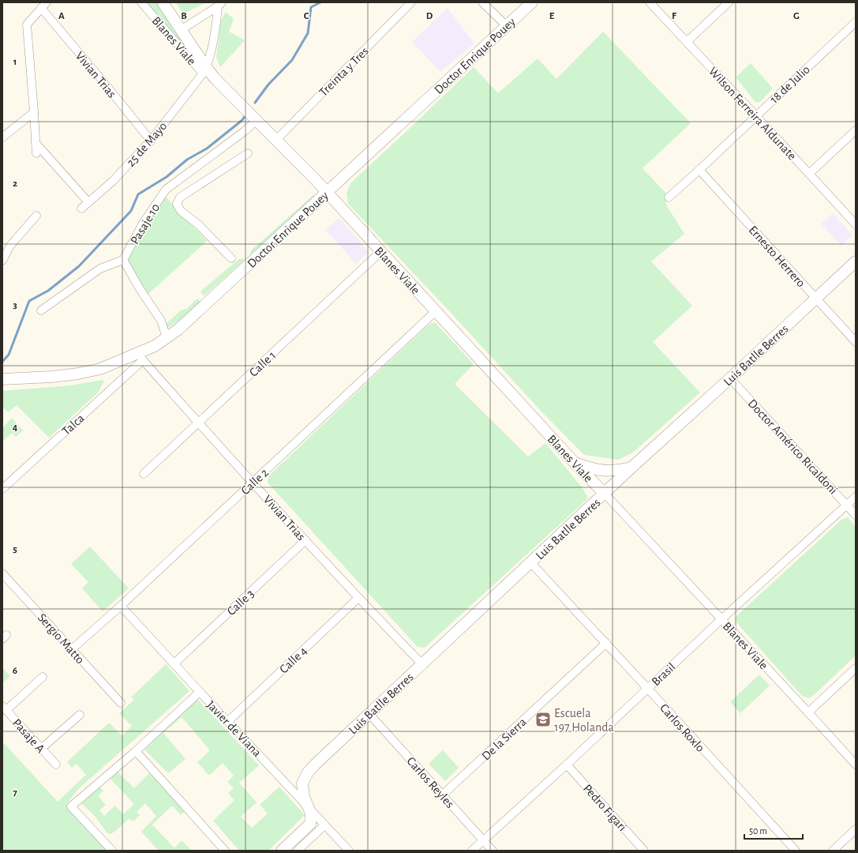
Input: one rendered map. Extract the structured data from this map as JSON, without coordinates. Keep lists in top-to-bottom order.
{
  "streets": {
    "street": [
      "Blanes Viale",
      "Doctor Enrique Pouey",
      "Treinta y Tres",
      "Vivian Trias",
      "18 de Julio",
      "Wilson Ferreira Aldunate",
      "25 de Mayo",
      "Pasaje 10",
      "Ernesto Herrero",
      "Luis Batlle Berres",
      "Calle 1",
      "Talca",
      "Doctor Américo Ricaldoni",
      "Calle 2",
      "Calle 3",
      "Sergio Matto",
      "Calle 4",
      "Brasil",
      "Carlos Roxlo",
      "Javier de Viana",
      "Pasaje A",
      "De la Sierra",
      "Carlos Reyles",
      "Pedro Figari"
    ]
  },
  "crossings": [
    ["Blanes Viale", "Doctor Enrique Pouey"],
    ["Blanes Viale", "Treinta y Tres"],
    ["Blanes Viale", "25 de Mayo"],
    ["Blanes Viale", "Pasaje 10"],
    ["Blanes Viale", "Luis Batlle Berres"],
    ["Blanes Viale", "Calle 1"],
    ["Blanes Viale", "Calle 2"],
    ["Blanes Viale", "Brasil"],
    ["Doctor Enrique Pouey", "Vivian Trias"],
    ["Doctor Enrique Pouey", "Talca"],
    ["Vivian Trias", "25 de Mayo"],
    ["Vivian Trias", "Luis Batlle Berres"],
    ["Vivian Trias", "Calle 1"],
    ["Vivian Trias", "Talca"],
    ["Vivian Trias", "Calle 2"],
    ["Vivian Trias", "Calle 3"],
    ["Vivian Trias", "Calle 4"],
    ["18 de Julio", "Wilson Ferreira Aldunate"],
    ["18 de Julio", "Ernesto Herrero"],
    ["Ernesto Herrero", "Luis Batlle Berres"],
    ["Luis Batlle Berres", "Doctor Américo Ricaldoni"],
    ["Luis Batlle Berres", "Carlos Roxlo"],
    ["Luis Batlle Berres", "Javier de Viana"],
    ["Luis Batlle Berres", "Carlos Reyles"],
    ["Doctor Américo Ricaldoni", "Brasil"],
    ["Calle 2", "Sergio Matto"],
    ["Calle 2", "Javier de Viana"],
    ["Calle 3", "Javier de Viana"],
    ["Calle 4", "Javier de Viana"],
    ["Brasil", "Carlos Roxlo"],
    ["Brasil", "Carlos Reyles"],
    ["Brasil", "Pedro Figari"],
    ["Carlos Roxlo", "De la Sierra"],
    ["De la Sierra", "Carlos Reyles"]
  ],
  "places": {
    "school or university": ["Escuela 197 Holanda"]
  },
  "scale_bar": "50 m",
  "grid": {
    "columns": [
      "A",
      "B",
      "C",
      "D",
      "E",
      "F",
      "G"
    ],
    "rows": [
      "1",
      "2",
      "3",
      "4",
      "5",
      "6",
      "7"
    ]
  }
}
